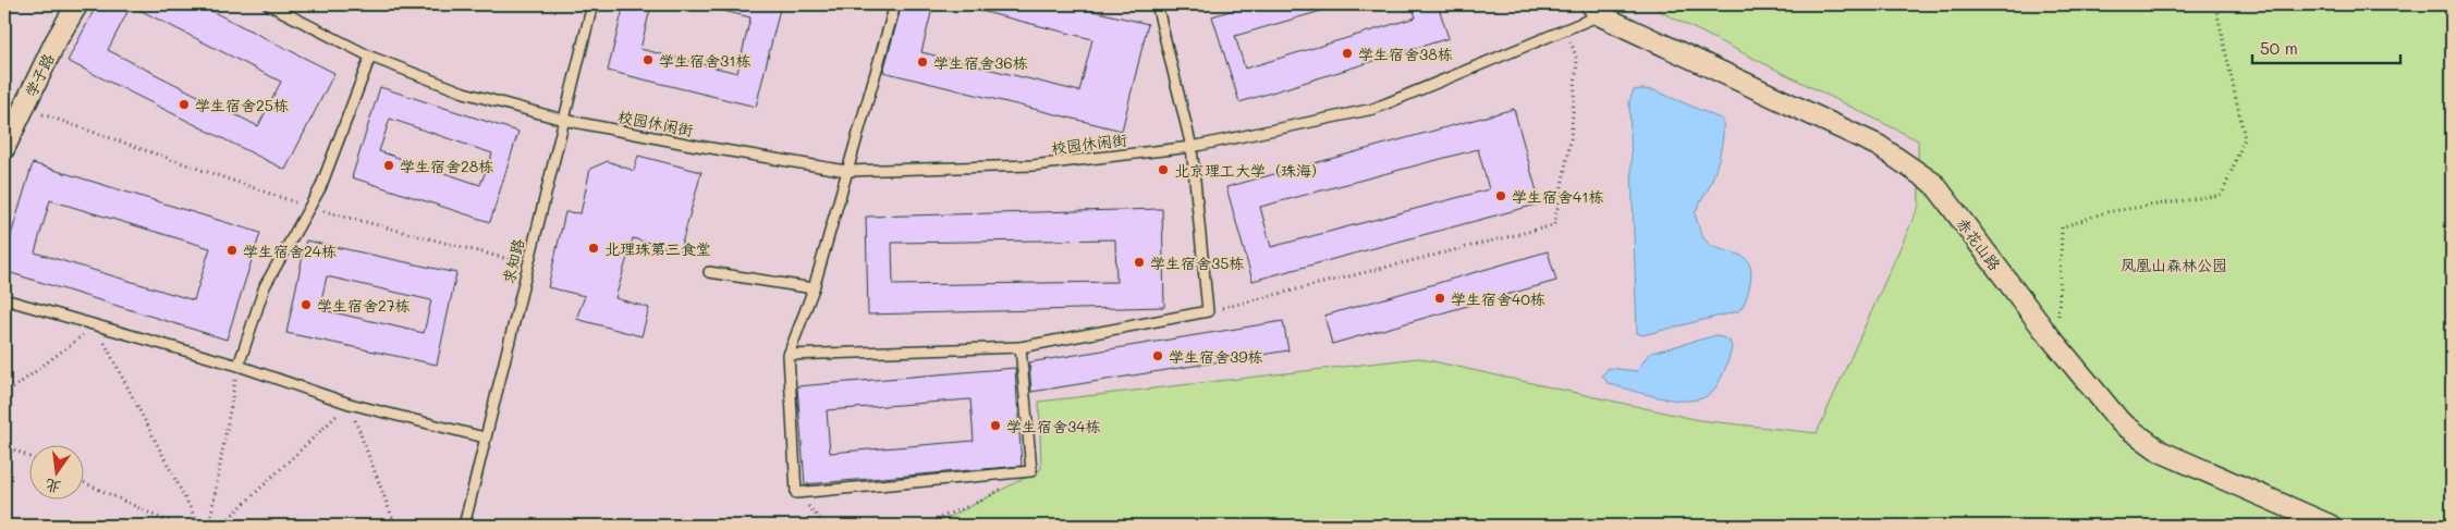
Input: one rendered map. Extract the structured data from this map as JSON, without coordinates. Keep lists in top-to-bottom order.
{
  "streets": {
    "street": ["学子路", "赤花山路"],
    "lane": ["校园休闲街", "求知路"]
  },
  "crossings": [
    ["校园休闲街", "赤花山路"],
    ["校园休闲街", "求知路"]
  ],
  "parks": ["凤凰山森林公园"],
  "places": [
    "学生宿舍38栋",
    "学生宿舍31栋",
    "学生宿舍36栋",
    "学生宿舍25栋",
    "学生宿舍28栋",
    "北京理工大学（珠海）",
    "学生宿舍41栋",
    "北理珠第三食堂",
    "学生宿舍24栋",
    "学生宿舍35栋",
    "学生宿舍40栋",
    "学生宿舍27栋",
    "学生宿舍39栋",
    "学生宿舍34栋"
  ],
  "scale_bar": "50 m",
  "north": "bottom"
}
